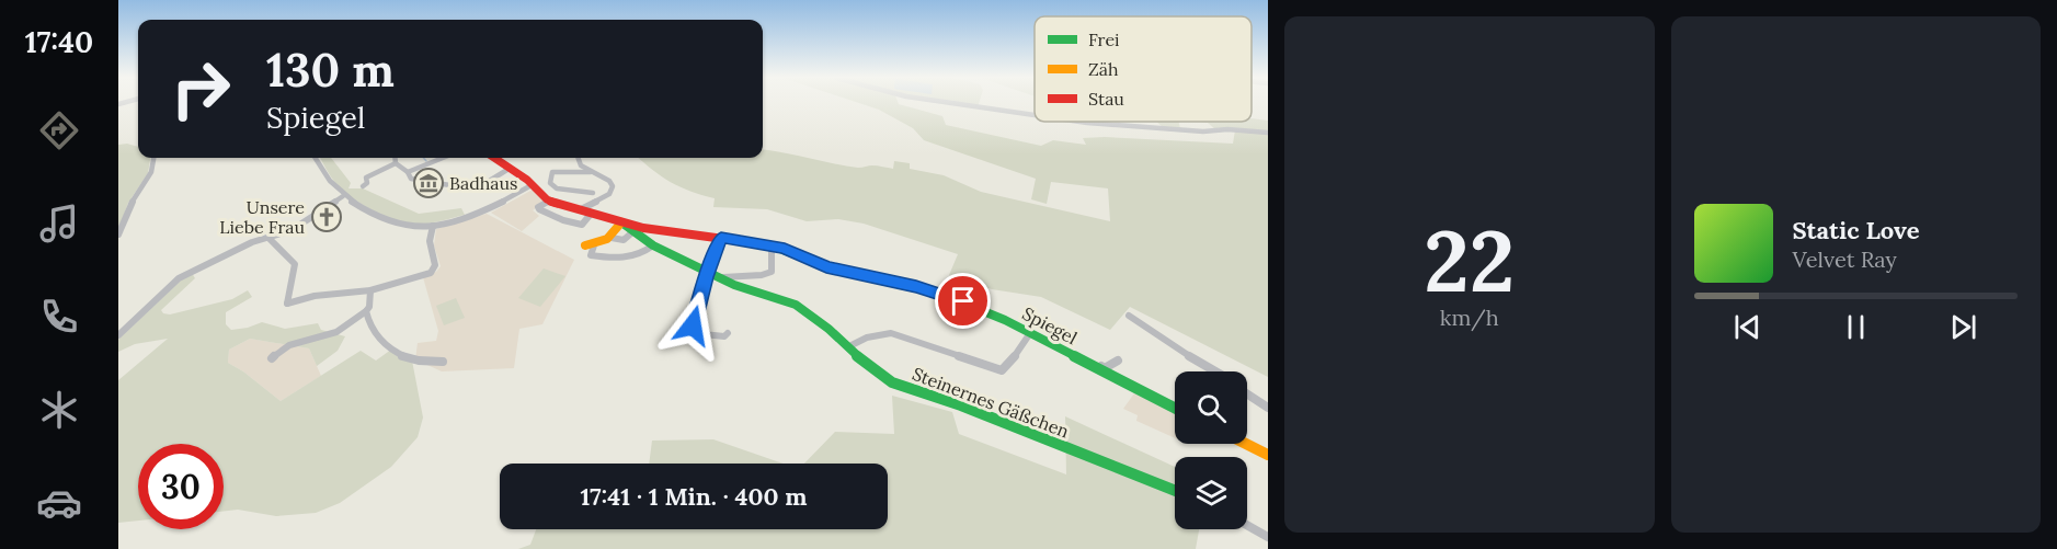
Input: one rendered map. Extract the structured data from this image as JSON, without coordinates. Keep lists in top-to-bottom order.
{
  "streets": {
    "street": ["Spiegel", "Steinernes Gäßchen"]
  },
  "crossings": [
    ["Spiegel", "Steinernes Gäßchen"]
  ],
  "places": {
    "museum": ["Badhaus"],
    "church": ["Unsere Liebe Frau"]
  },
  "legend": ["Frei", "Zäh", "Stau"],
  "page": {
    "tabs": "17:40",
    "tile": ["22", "km/h"],
    "turn": ["130 m", "Spiegel"],
    "song": ["Static Love", "Velvet Ray"],
    "limit": "30",
    "trip": "17:41 · 1 Min. · 400 m"
  }
}
